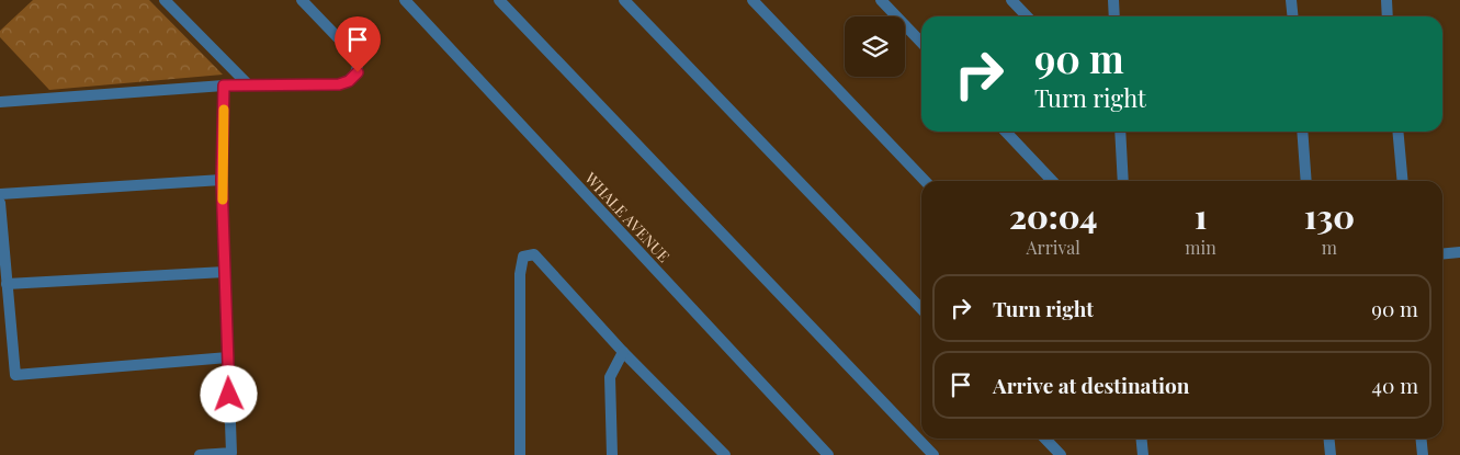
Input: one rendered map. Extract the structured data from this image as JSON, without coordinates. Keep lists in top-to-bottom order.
{
  "streets": {
    "street": ["WHALE AVENUE"]
  },
  "page": {
    "turn": ["90 m", "Turn right"],
    "eta": [
      "20:04",
      "Arrival",
      "1",
      "min",
      "130",
      "m"
    ],
    "list": [
      {
        "name": "Turn right",
        "value": "90 m"
      },
      {
        "name": "Arrive at destination",
        "value": "40 m"
      }
    ]
  }
}
